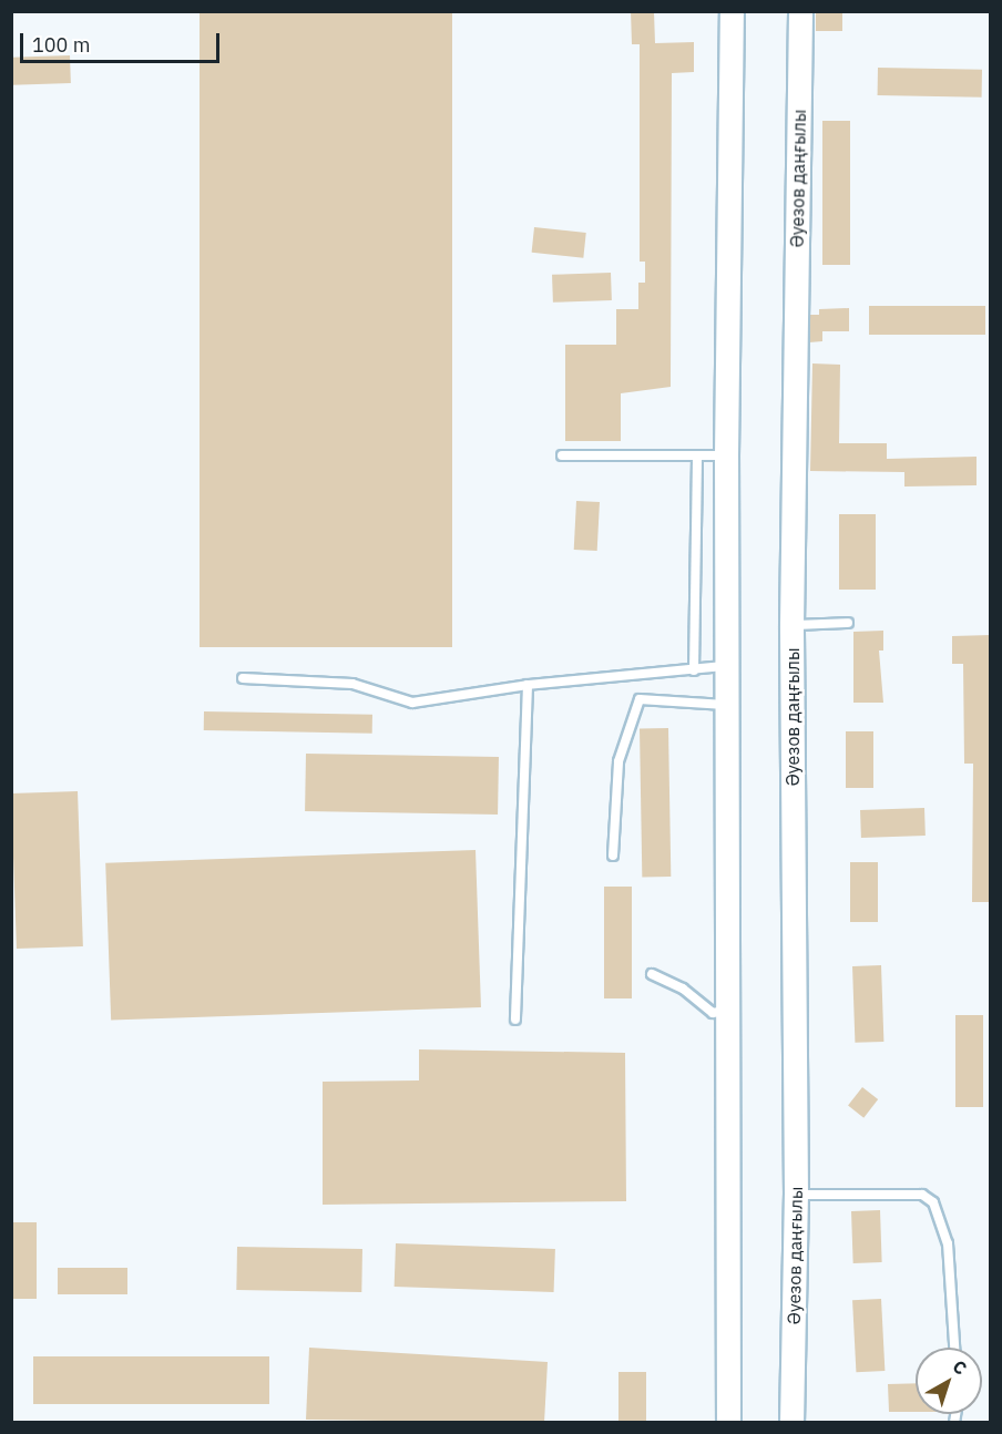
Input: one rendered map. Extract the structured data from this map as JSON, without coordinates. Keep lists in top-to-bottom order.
{
  "streets": {
    "main road": ["Әуезов даңғылы"]
  },
  "scale_bar": "100 m",
  "north": "top right"
}
